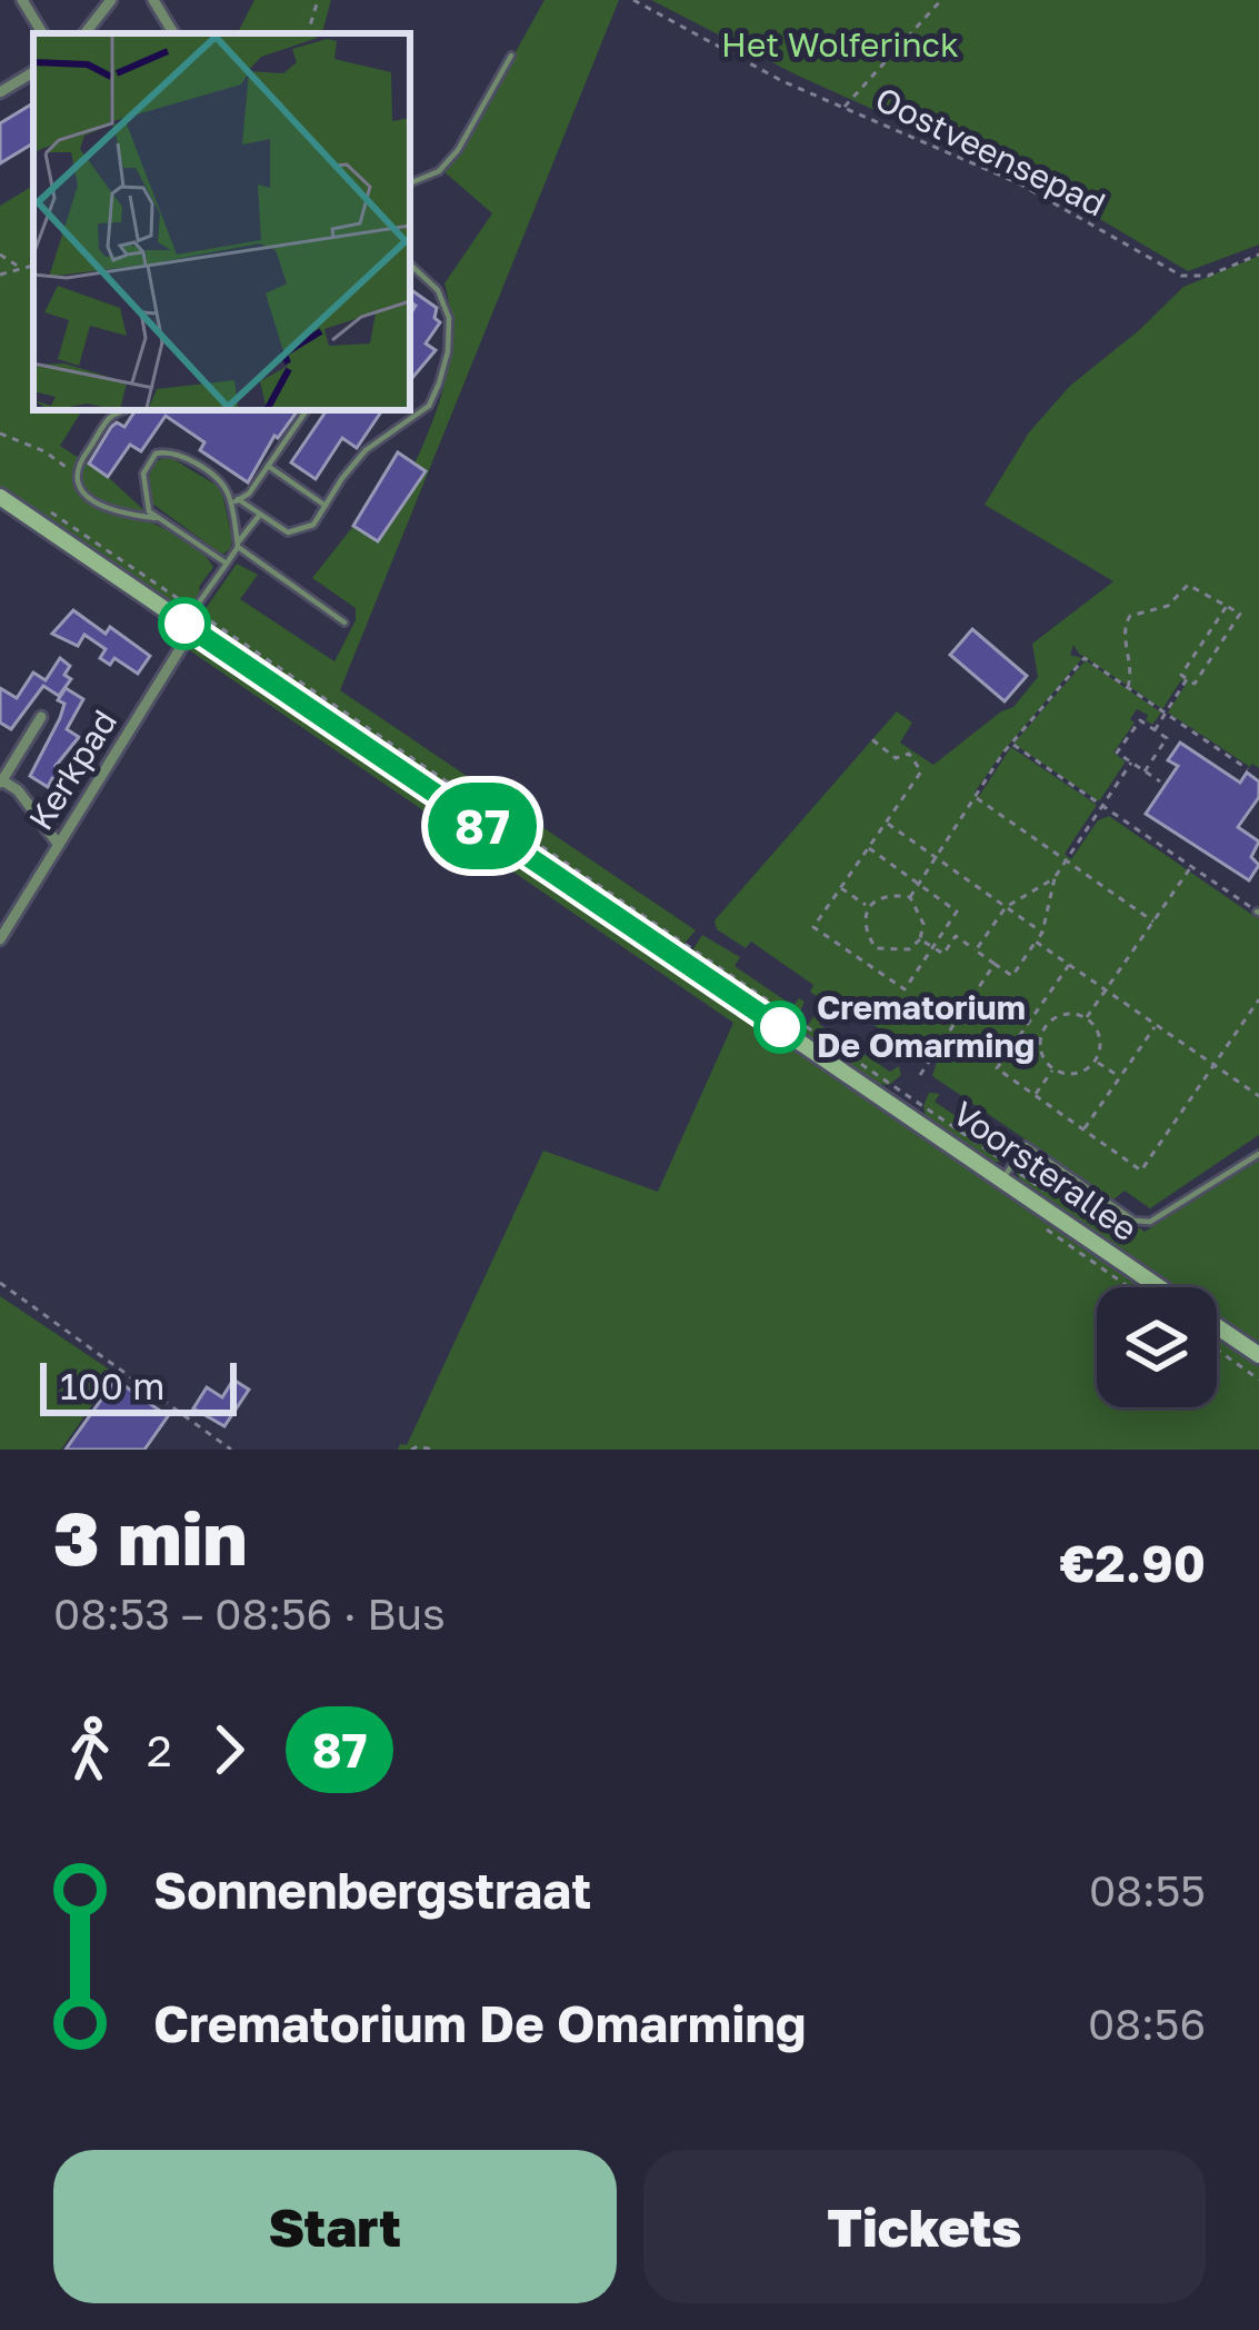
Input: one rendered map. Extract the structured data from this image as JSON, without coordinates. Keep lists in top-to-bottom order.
{
  "streets": {
    "main road": ["Voorsterallee"],
    "street": ["Kerkpad"],
    "path": ["Oostveensepad"]
  },
  "crossings": [
    ["Kerkpad", "Voorsterallee"]
  ],
  "parks": ["Het Wolferinck"],
  "places": ["Crematorium De Omarming"],
  "lines": ["bus line 87"],
  "scale_bar": "100 m",
  "page": {
    "on_map": "87",
    "scale": "100 m",
    "heading": ["3 min", "08:53 – 08:56 · Bus", "€2.90"],
    "legs": ["2", "87"],
    "list": [
      {
        "name": "Sonnenbergstraat",
        "value": "08:55"
      },
      {
        "name": "Crematorium De Omarming",
        "value": "08:56"
      }
    ],
    "buttons": ["Start", "Tickets"]
  }
}
